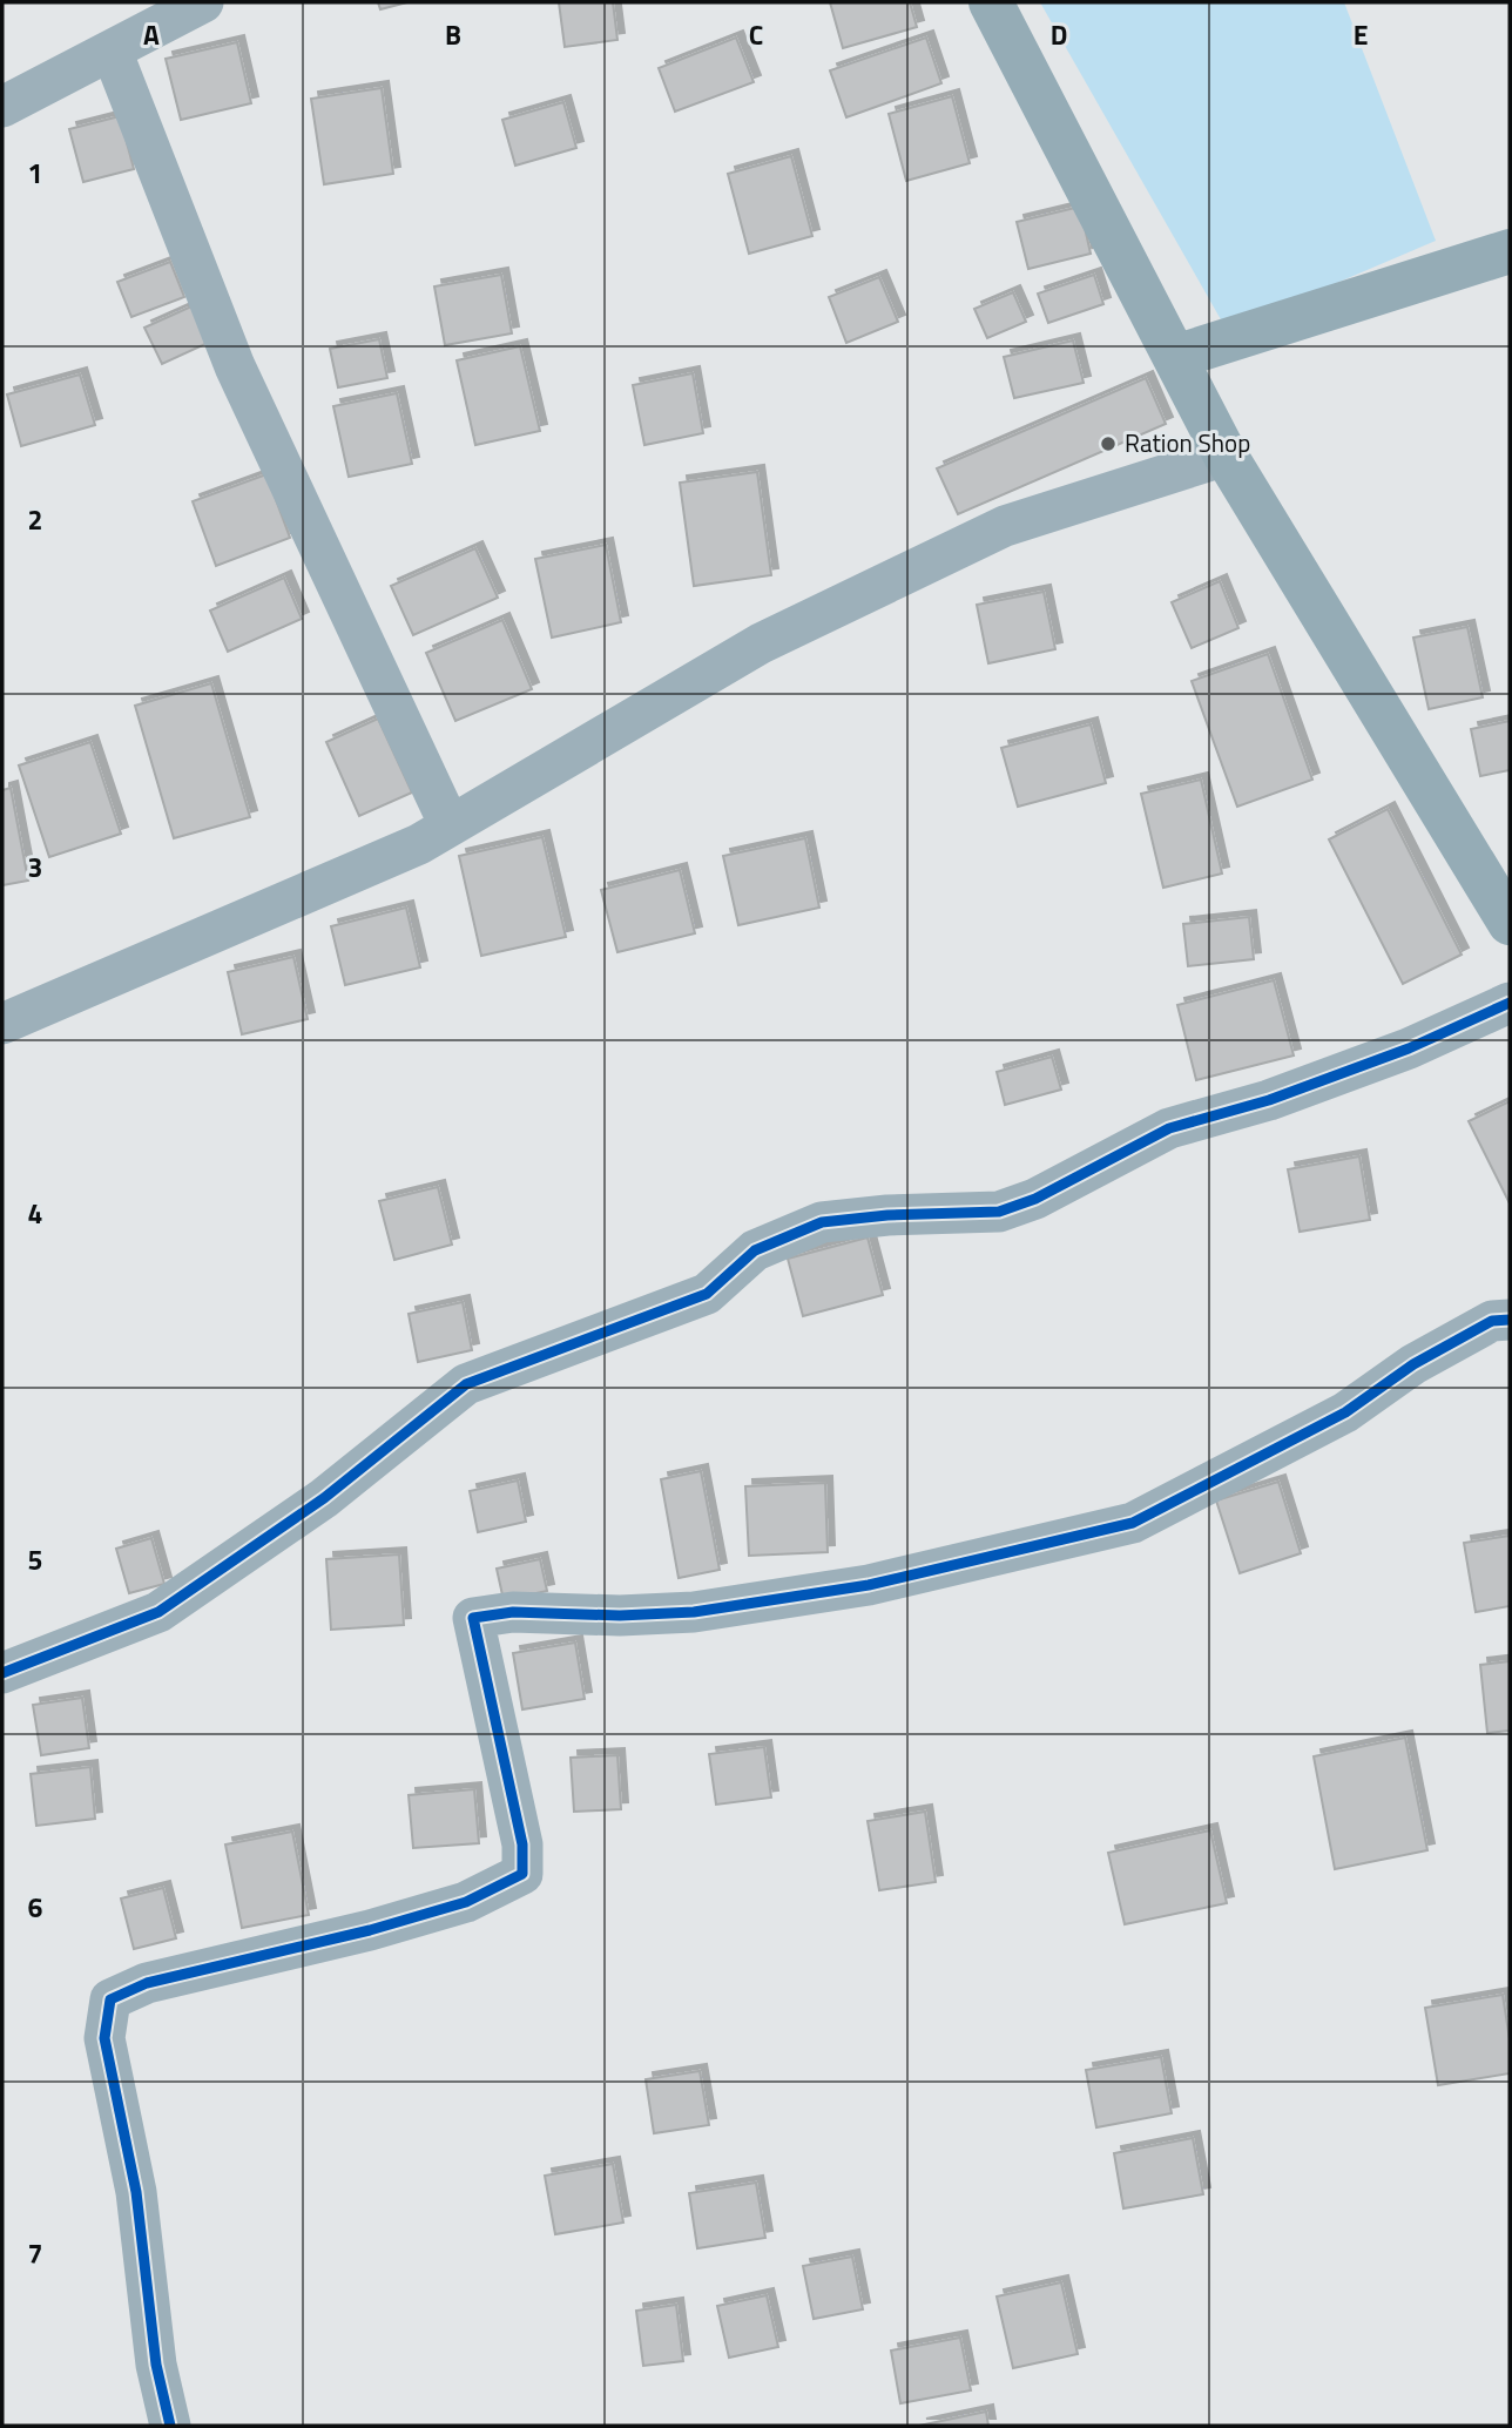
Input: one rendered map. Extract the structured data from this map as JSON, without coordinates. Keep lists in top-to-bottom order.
{
  "places": ["Ration Shop"],
  "grid": {
    "columns": [
      "A",
      "B",
      "C",
      "D",
      "E"
    ],
    "rows": [
      "1",
      "2",
      "3",
      "4",
      "5",
      "6",
      "7"
    ]
  }
}
